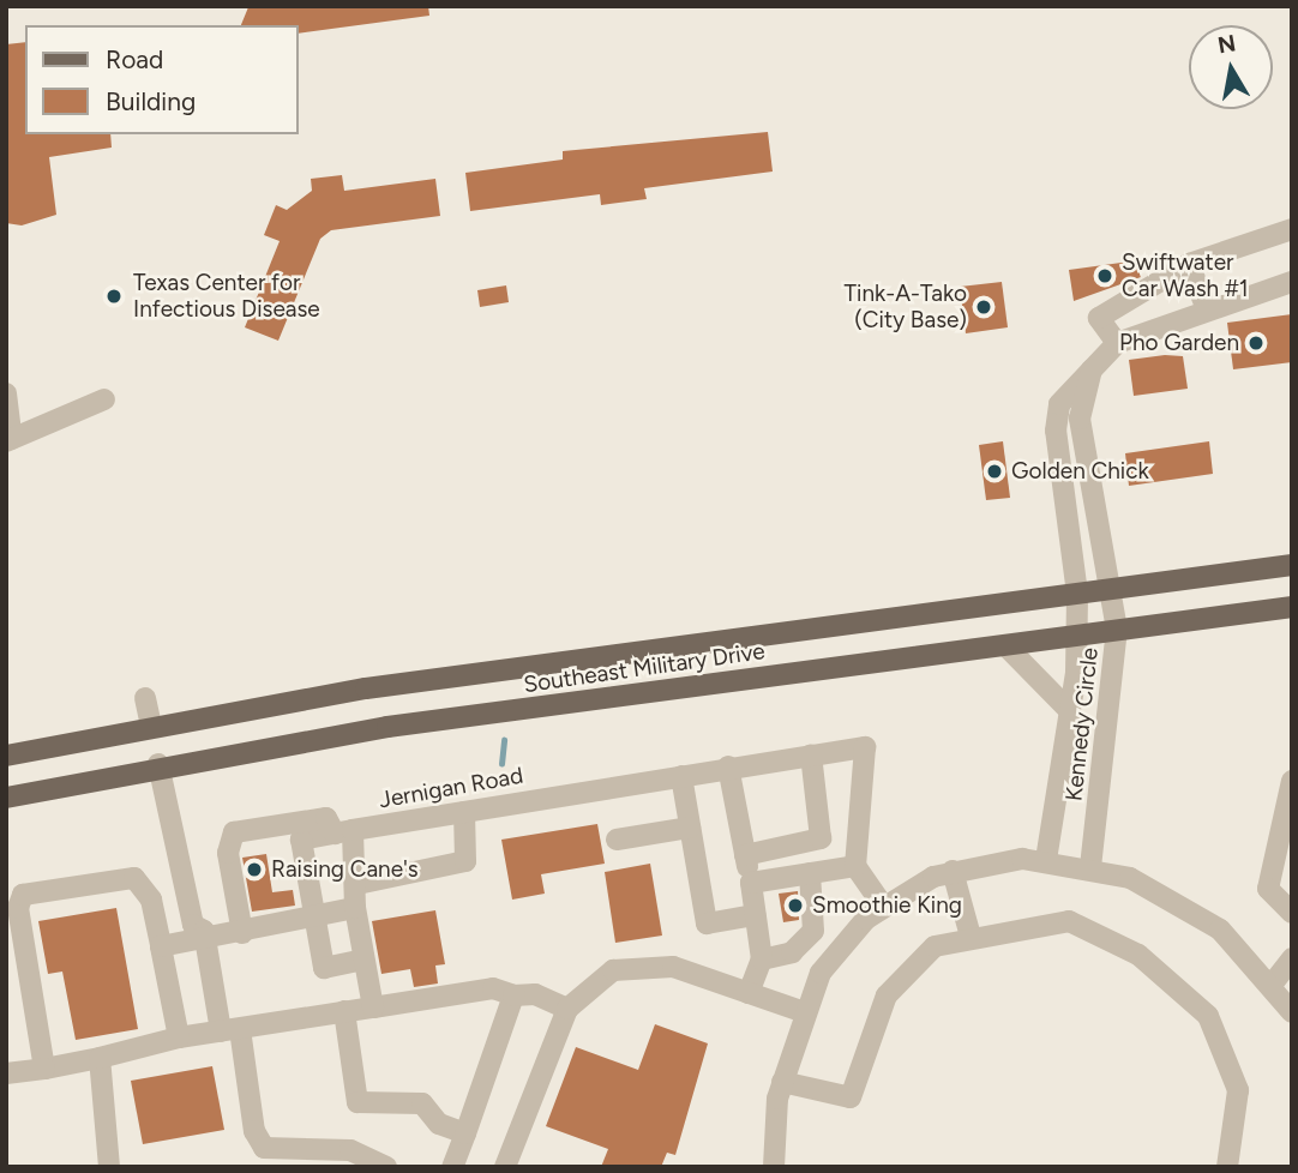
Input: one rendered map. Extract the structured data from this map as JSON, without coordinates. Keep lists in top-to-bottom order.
{
  "streets": {
    "main road": ["Southeast Military Drive"],
    "street": ["Kennedy Circle", "Jernigan Road"]
  },
  "crossings": [
    ["Southeast Military Drive", "Kennedy Circle"]
  ],
  "places": [
    "Swiftwater Car Wash #1",
    "Texas Center for Infectious Disease",
    "Tink-A-Tako (City Base)",
    "Pho Garden",
    "Golden Chick",
    "Raising Cane's",
    "Smoothie King"
  ],
  "legend": ["Road", "Building"],
  "north": "top"
}
